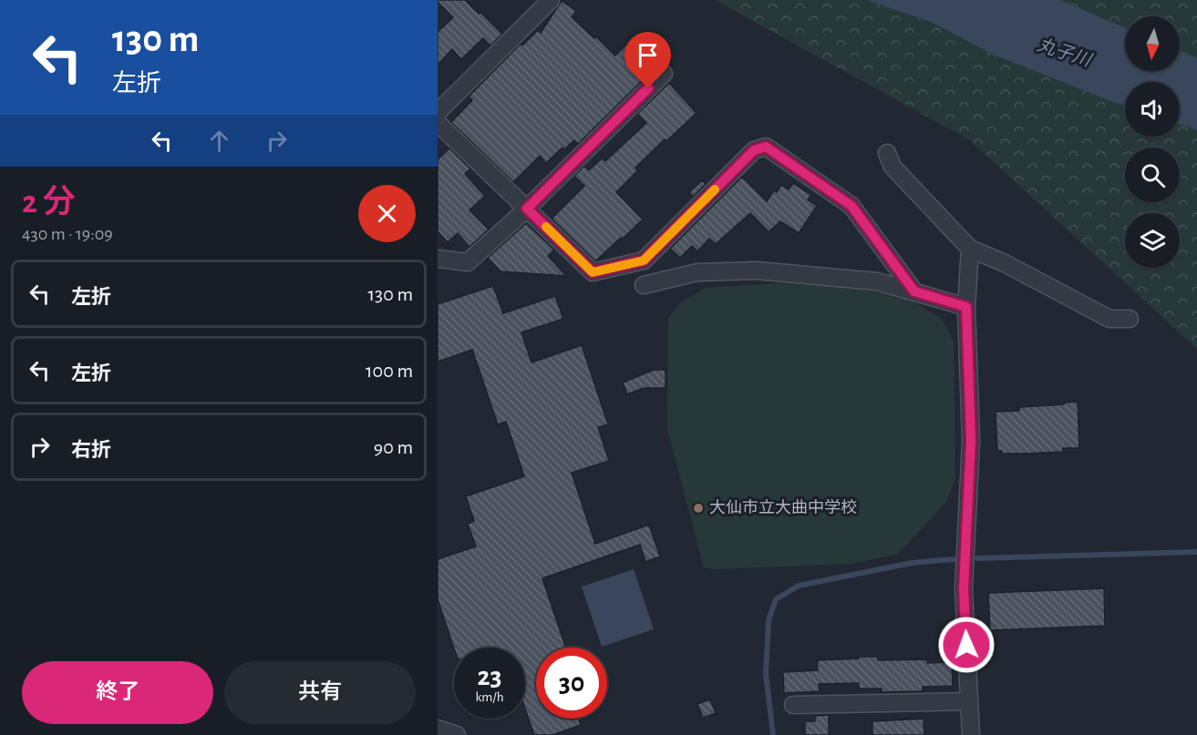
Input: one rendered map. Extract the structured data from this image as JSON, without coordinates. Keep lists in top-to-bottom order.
{
  "water": ["丸子川"],
  "places": ["大仙市立大曲中学校"],
  "north": "bottom",
  "page": {
    "turn": ["130 m", "左折"],
    "heading": ["2 分", "430 m · 19:09"],
    "list": [
      {
        "name": "左折",
        "value": "130 m"
      },
      {
        "name": "左折",
        "value": "100 m"
      },
      {
        "name": "右折",
        "value": "90 m"
      }
    ],
    "speed": "23 km/h",
    "limit": "30",
    "buttons": ["終了", "共有"]
  }
}
